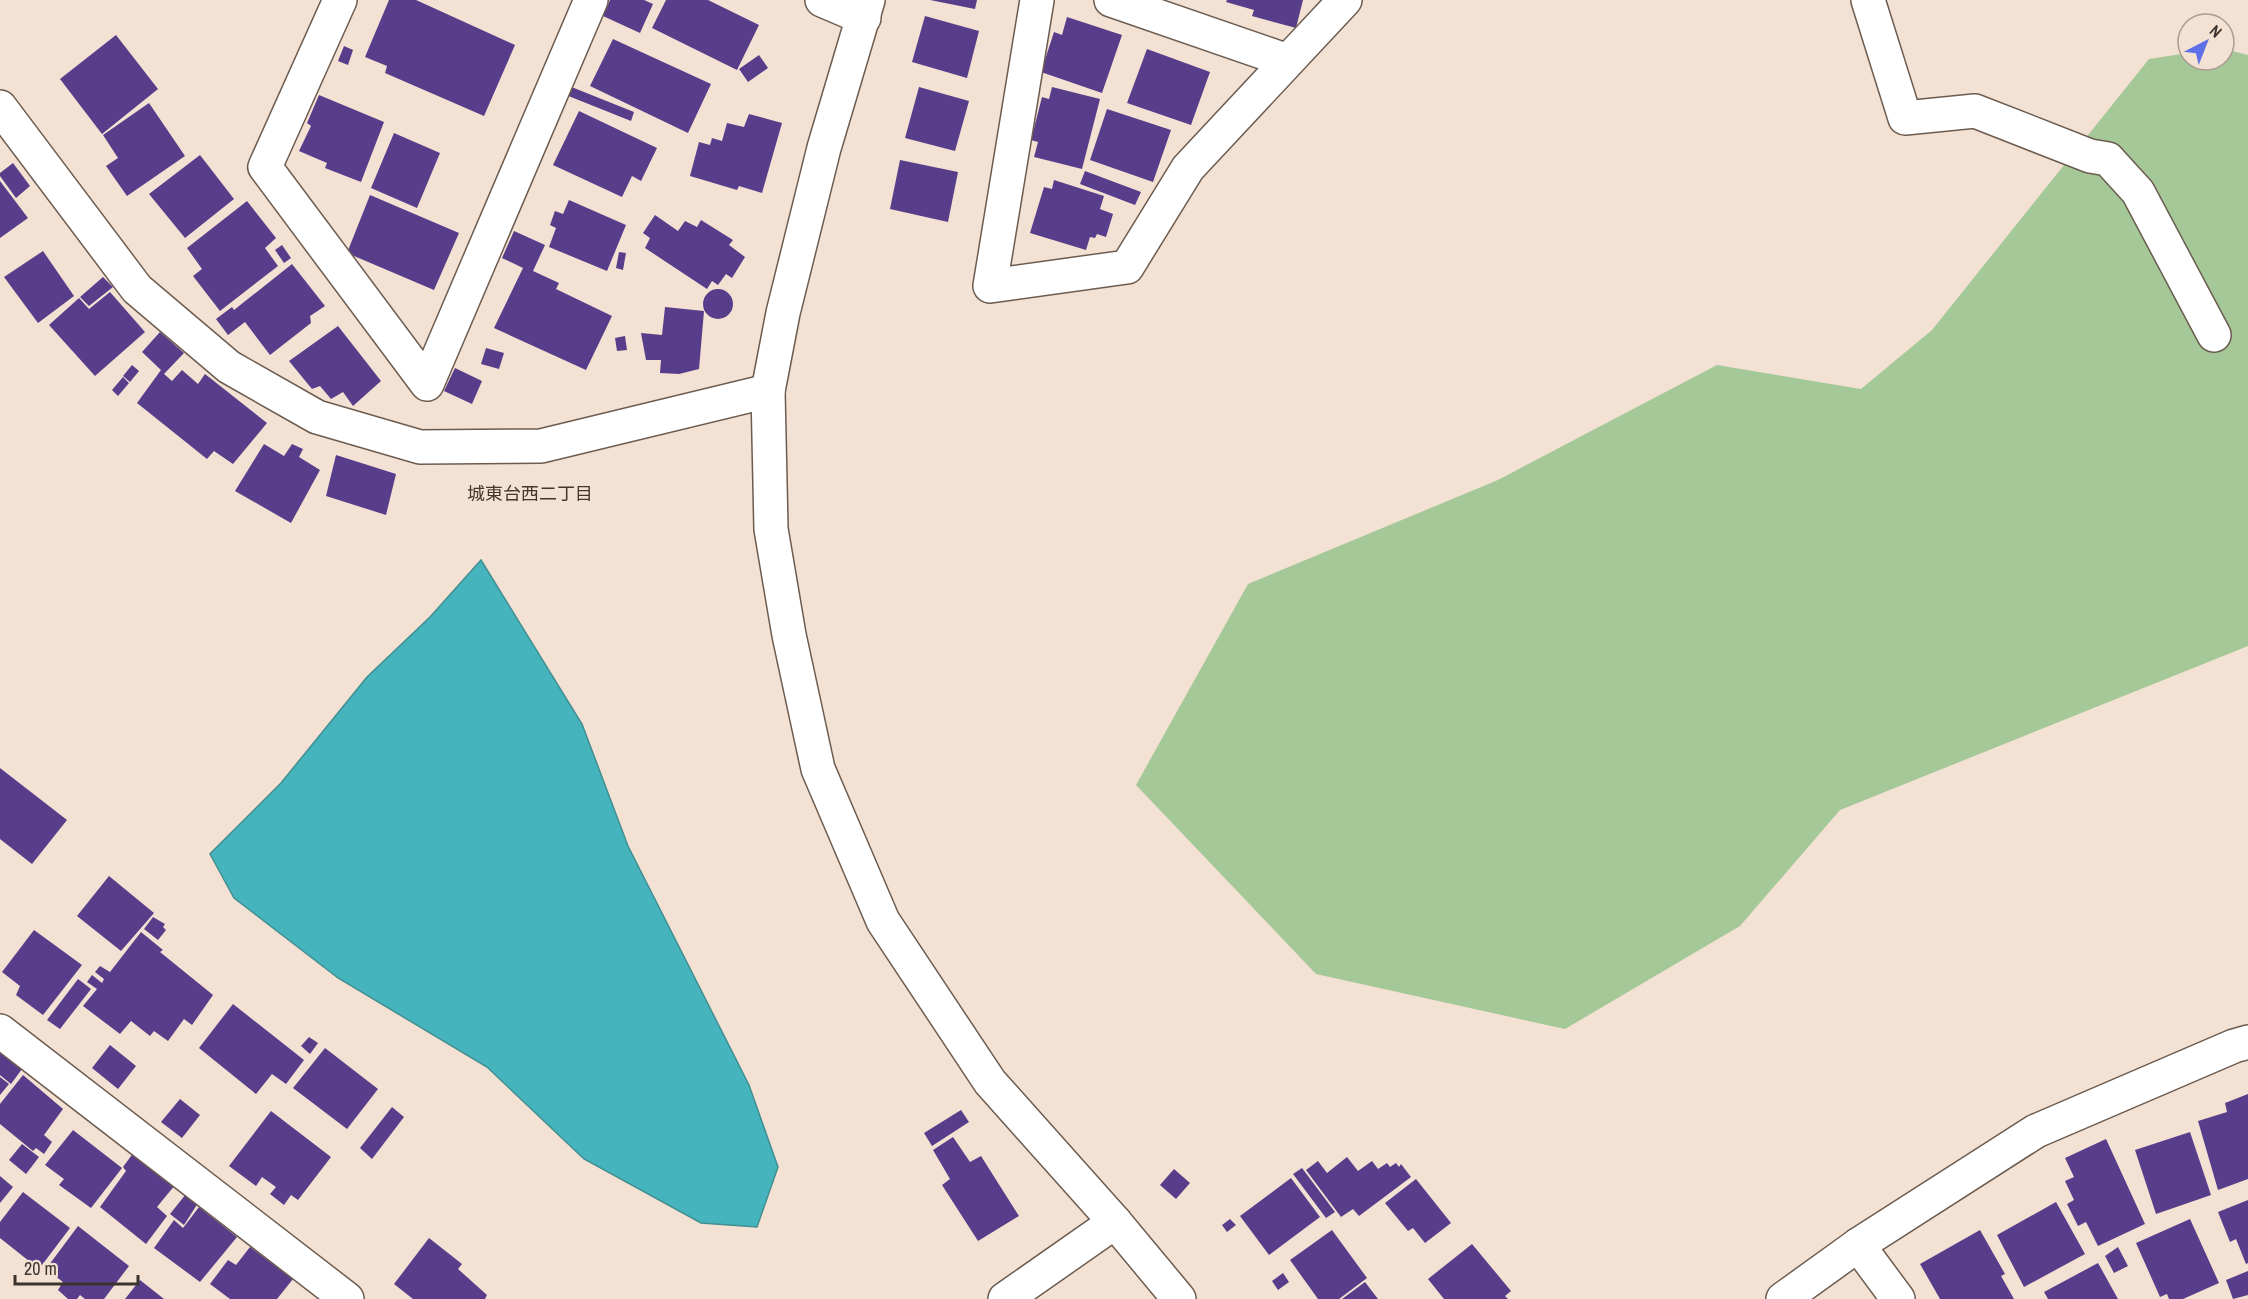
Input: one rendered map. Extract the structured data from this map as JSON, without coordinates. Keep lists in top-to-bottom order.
{
  "districts": ["城東台西二丁目"],
  "scale_bar": "20 m",
  "north": "top right"
}
